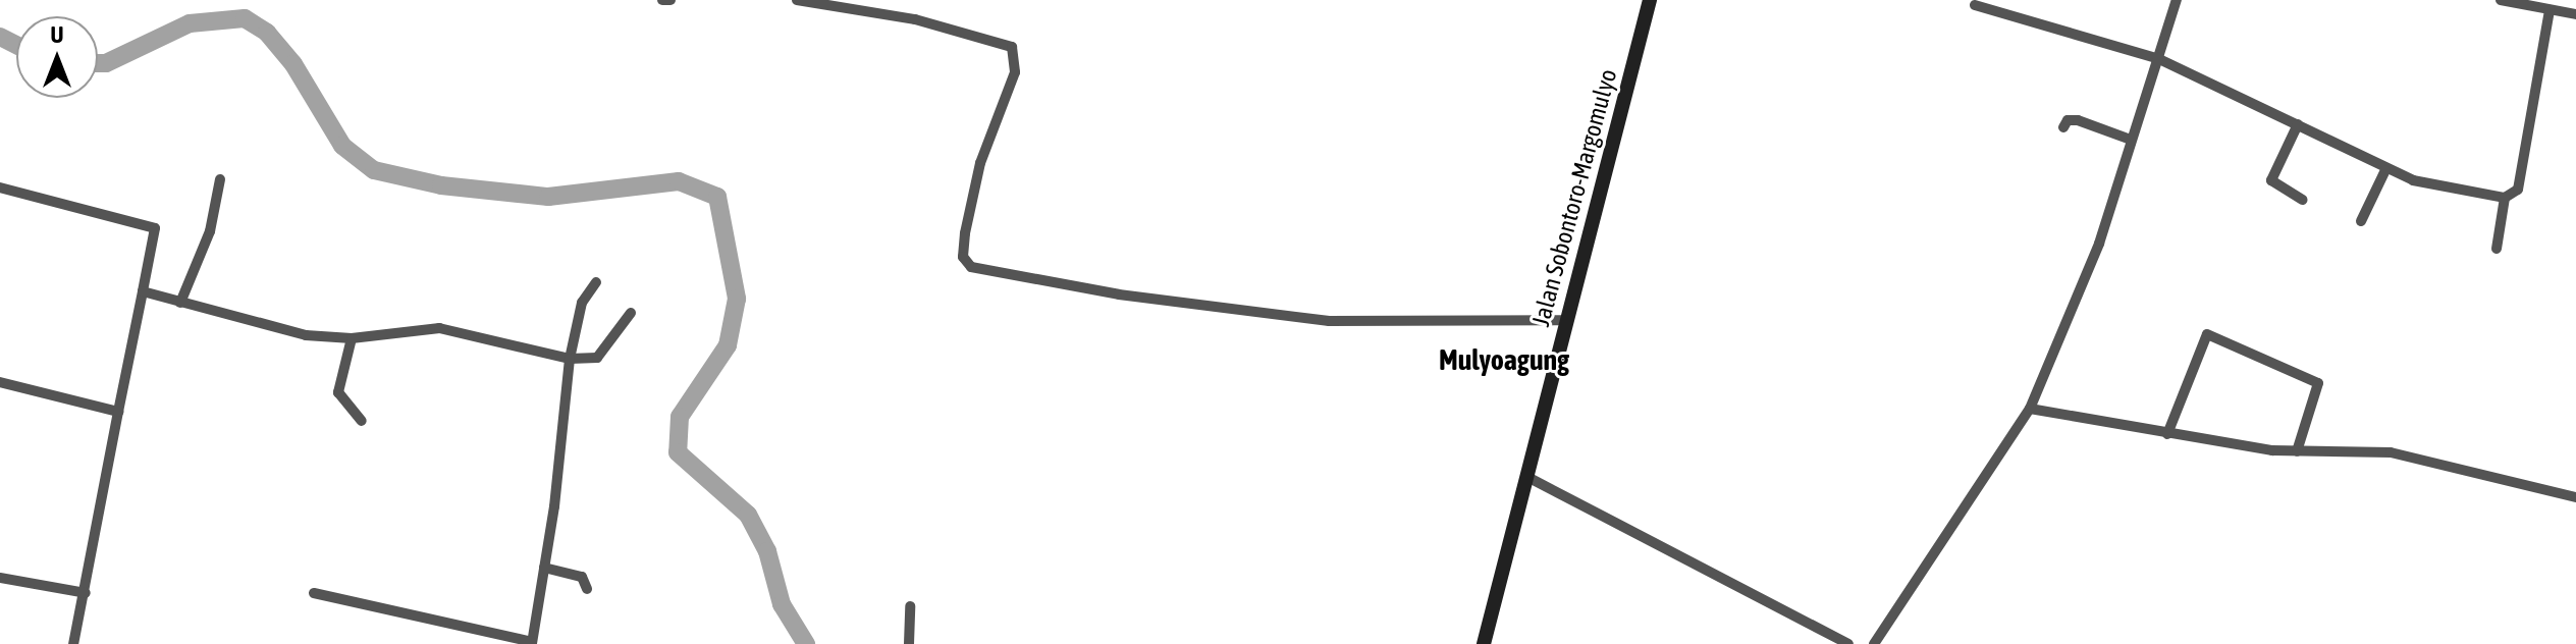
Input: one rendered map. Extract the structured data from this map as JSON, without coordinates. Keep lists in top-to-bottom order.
{
  "streets": {
    "street": ["Jalan Sobontoro-Margomulyo"]
  },
  "districts": ["Mulyoagung"],
  "north": "top"
}
